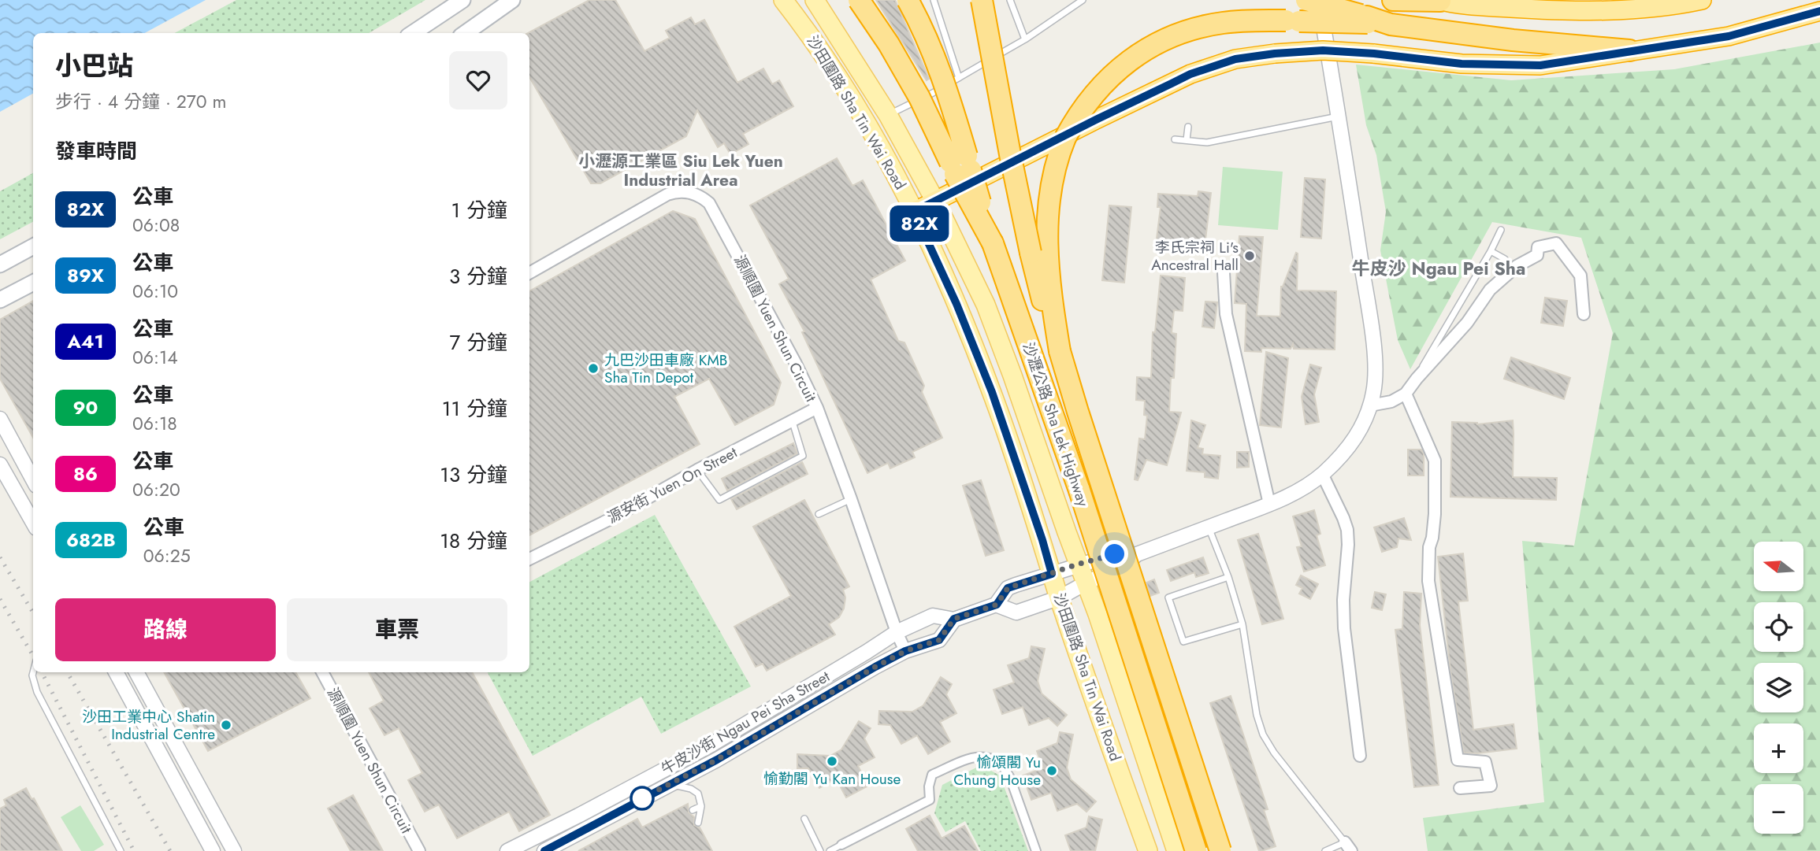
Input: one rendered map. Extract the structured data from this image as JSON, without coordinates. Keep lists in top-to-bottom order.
{
  "streets": {
    "highway": ["沙瀝公路 Sha Lek Highway"],
    "main road": ["沙田圍路 Sha Tin Wai Road"],
    "street": ["源順圍 Yuen Shun Circuit", "源安街 Yuen On Street", "牛皮沙街 Ngau Pei Sha Street"]
  },
  "crossings": [
    ["沙田圍路 Sha Tin Wai Road", "牛皮沙街 Ngau Pei Sha Street"],
    ["源順圍 Yuen Shun Circuit", "源安街 Yuen On Street"],
    ["源順圍 Yuen Shun Circuit", "牛皮沙街 Ngau Pei Sha Street"]
  ],
  "districts": ["小瀝源工業區 Siu Lek Yuen Industrial Area", "牛皮沙 Ngau Pei Sha"],
  "places": [
    "李氏宗祠 Li's Ancestral Hall",
    "九巴沙田車廠 KMB Sha Tin Depot",
    "沙田工業中心 Shatin Industrial Centre",
    "愉勤閣 Yu Kan House",
    "愉頌閣 Yu Chung House"
  ],
  "lines": ["bus line 82X"],
  "north": "left",
  "page": {
    "on_map": "82X",
    "heading": [
      ["小巴站", "步行 · 4 分鐘 · 270 m"],
      "發車時間"
    ],
    "list": [
      {
        "mark": "82X",
        "name": "公車",
        "note": "06:08",
        "value": "1 分鐘"
      },
      {
        "mark": "89X",
        "name": "公車",
        "note": "06:10",
        "value": "3 分鐘"
      },
      {
        "mark": "A41",
        "name": "公車",
        "note": "06:14",
        "value": "7 分鐘"
      },
      {
        "mark": "90",
        "name": "公車",
        "note": "06:18",
        "value": "11 分鐘"
      },
      {
        "mark": "86",
        "name": "公車",
        "note": "06:20",
        "value": "13 分鐘"
      },
      {
        "mark": "682B",
        "name": "公車",
        "note": "06:25",
        "value": "18 分鐘"
      }
    ],
    "map_buttons": ["+", "−"],
    "buttons": ["路線", "車票"]
  }
}
